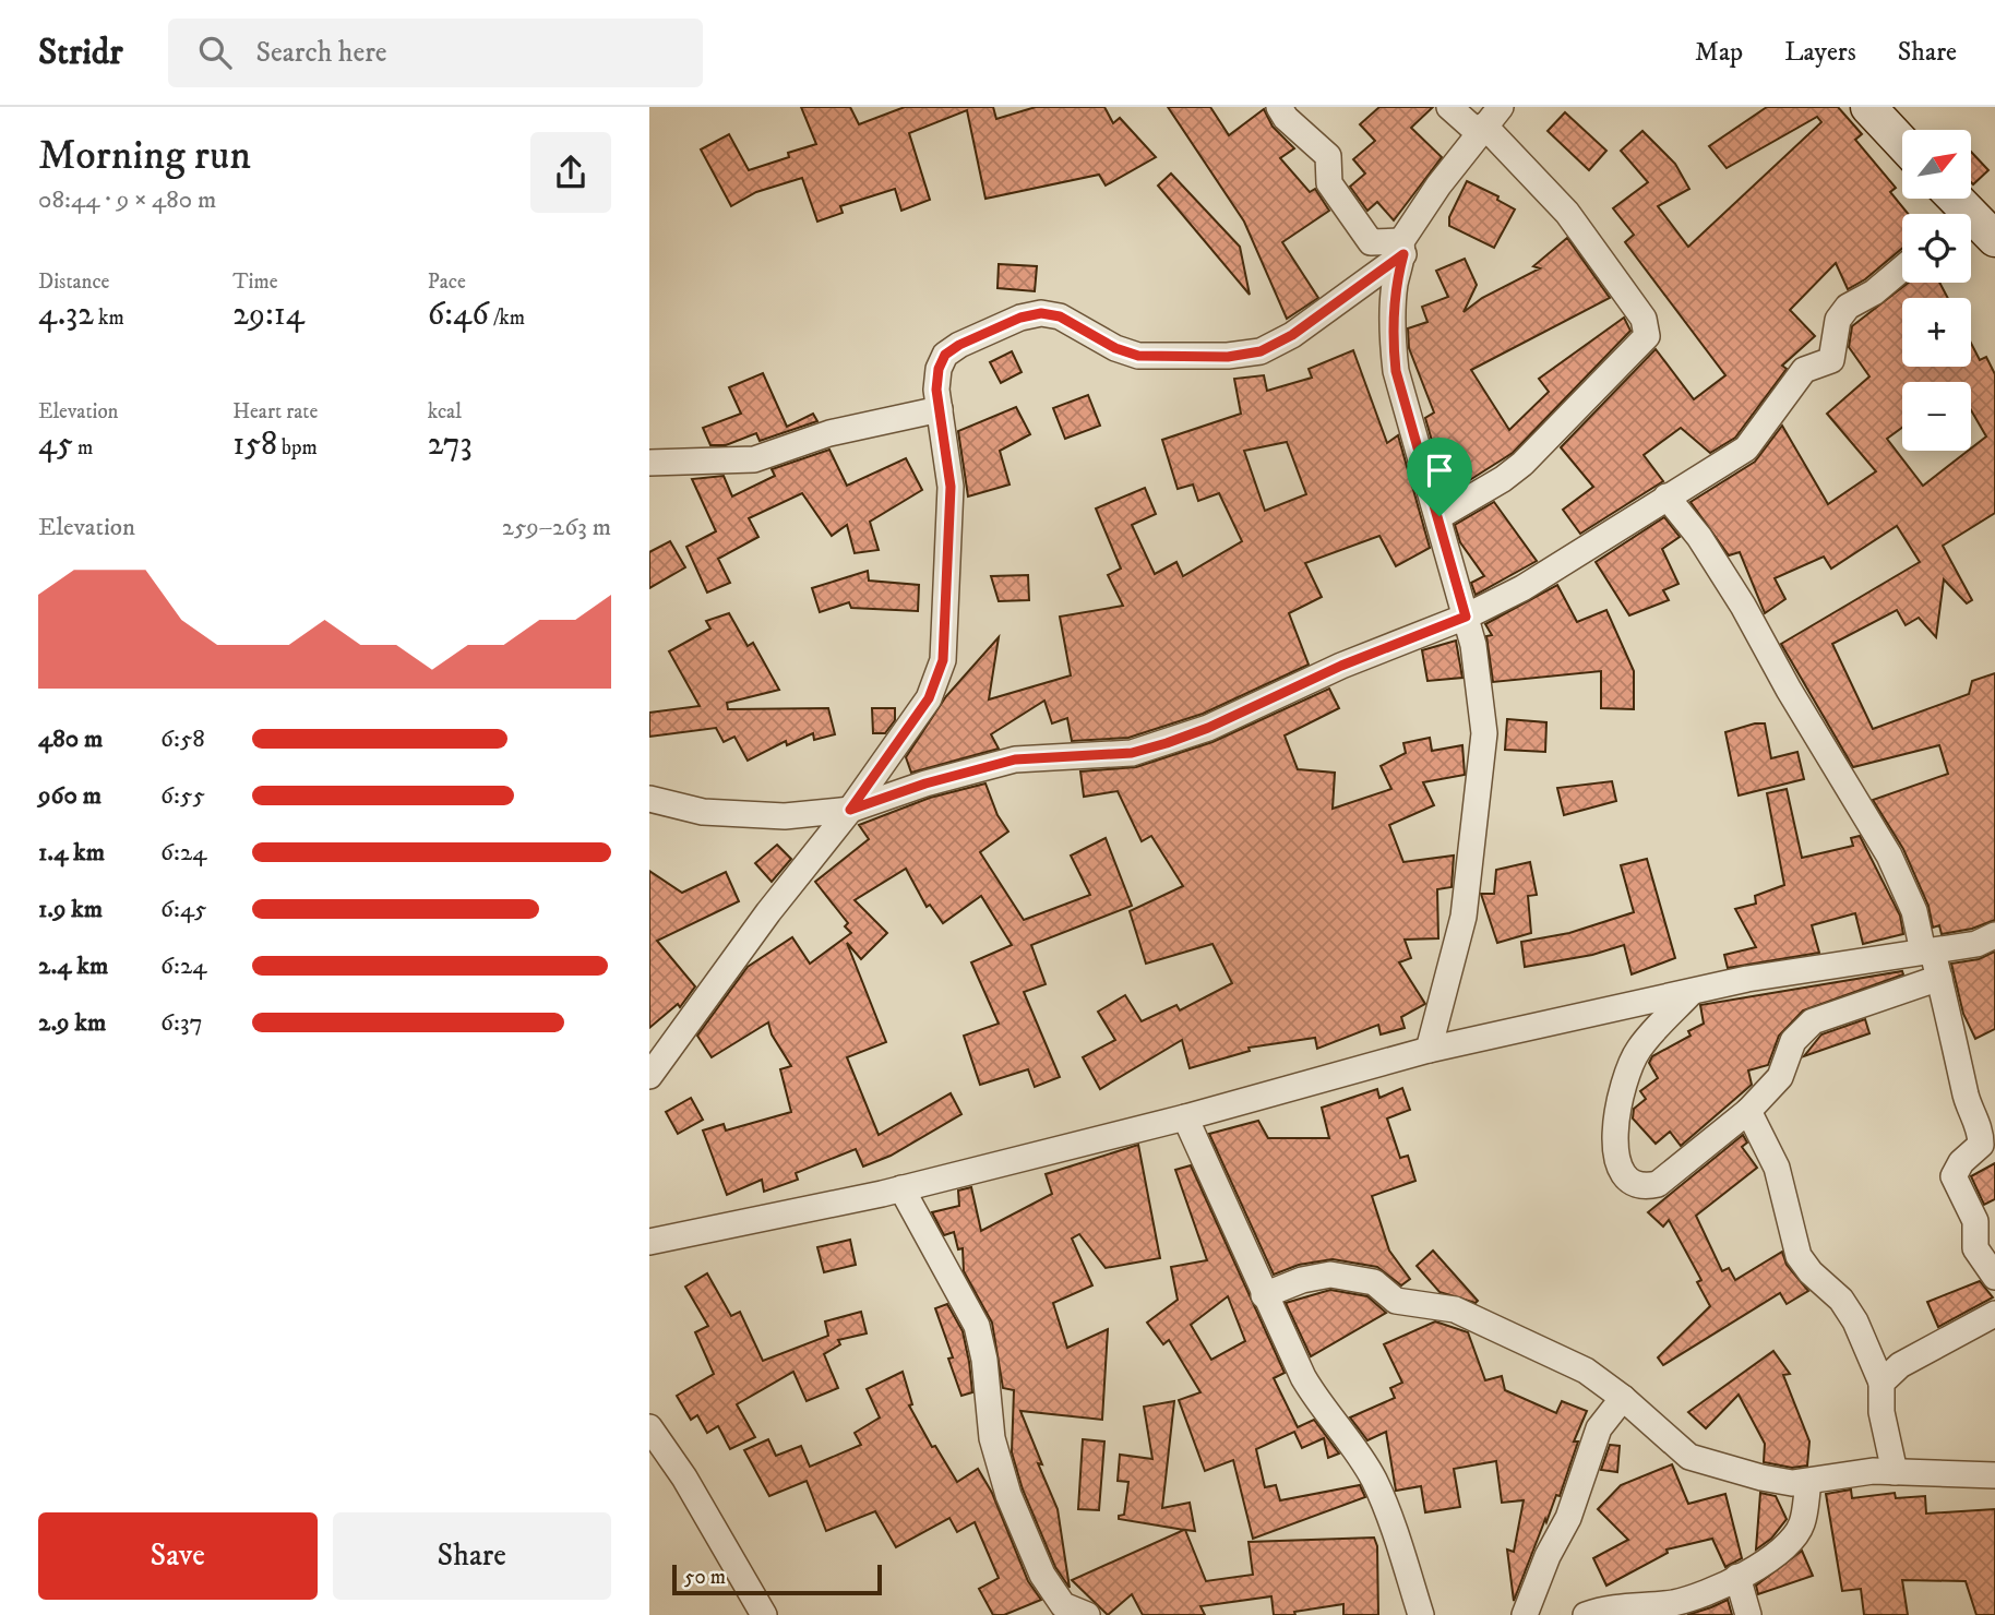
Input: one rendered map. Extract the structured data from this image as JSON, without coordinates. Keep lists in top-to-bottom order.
{
  "scale_bar": "50 m",
  "north": "top right",
  "page": {
    "header": "Stridr",
    "search": "Search here",
    "nav": ["Map", "Layers", "Share"],
    "heading": ["Morning run", "08:44 · 9 × 480 m"],
    "map_buttons": ["+", "−"],
    "stats": [
      ["Distance", "4.32 km"],
      ["Time", "29:14"],
      ["Pace", "6:46 /km"],
      ["Elevation", "45 m"],
      ["Heart rate", "158 bpm"],
      ["kcal", "273"]
    ],
    "chart": ["Elevation", "259–263 m"],
    "list": [
      {
        "name": "480 m",
        "note": "6:58"
      },
      {
        "name": "960 m",
        "note": "6:55"
      },
      {
        "name": "1.4 km",
        "note": "6:24"
      },
      {
        "name": "1.9 km",
        "note": "6:45"
      },
      {
        "name": "2.4 km",
        "note": "6:24"
      },
      {
        "name": "2.9 km",
        "note": "6:37"
      }
    ],
    "buttons": ["Save", "Share"],
    "scale": "50 m"
  }
}
